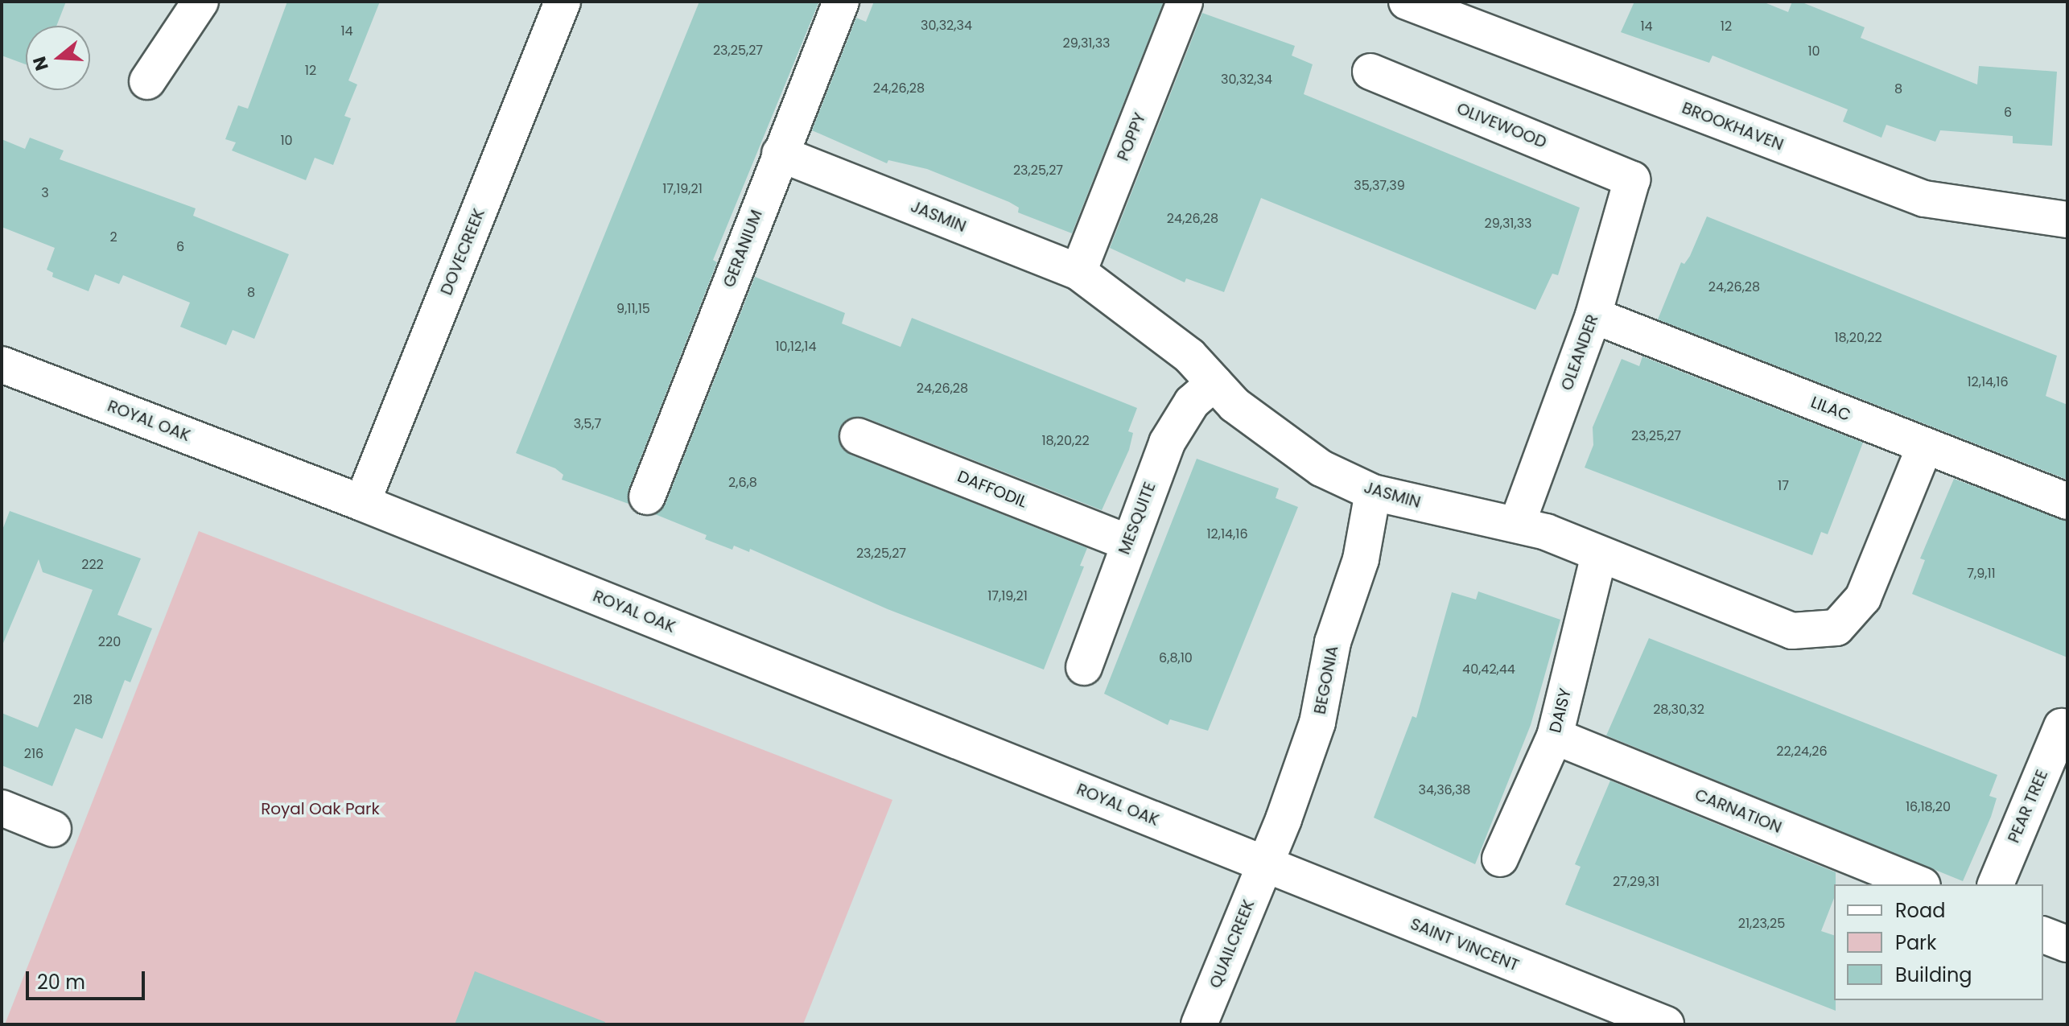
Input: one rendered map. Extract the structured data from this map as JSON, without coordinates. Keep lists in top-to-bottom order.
{
  "streets": {
    "street": [
      "OLIVEWOOD",
      "BROOKHAVEN",
      "POPPY",
      "JASMIN",
      "GERANIUM",
      "DOVECREEK",
      "OLEANDER",
      "LILAC",
      "ROYAL OAK",
      "DAFFODIL",
      "MESQUITE",
      "BEGONIA",
      "DAISY",
      "PEAR TREE",
      "CARNATION",
      "QUAILCREEK",
      "SAINT VINCENT"
    ]
  },
  "crossings": [
    ["OLIVEWOOD", "OLEANDER"],
    ["POPPY", "JASMIN"],
    ["JASMIN", "GERANIUM"],
    ["JASMIN", "OLEANDER"],
    ["JASMIN", "LILAC"],
    ["JASMIN", "MESQUITE"],
    ["JASMIN", "BEGONIA"],
    ["JASMIN", "DAISY"],
    ["DOVECREEK", "ROYAL OAK"],
    ["OLEANDER", "LILAC"],
    ["ROYAL OAK", "BEGONIA"],
    ["ROYAL OAK", "QUAILCREEK"],
    ["ROYAL OAK", "SAINT VINCENT"],
    ["DAFFODIL", "MESQUITE"],
    ["BEGONIA", "QUAILCREEK"],
    ["BEGONIA", "SAINT VINCENT"],
    ["DAISY", "CARNATION"],
    ["QUAILCREEK", "SAINT VINCENT"]
  ],
  "parks": ["Royal Oak Park"],
  "house_numbers": [
    "30,32,34",
    "14",
    "12",
    "14",
    "29,31,33",
    "23,25,27",
    "10",
    "12",
    "30,32,34",
    "24,26,28",
    "8",
    "6",
    "10",
    "23,25,27",
    "35,37,39",
    "17,19,21",
    "3",
    "24,26,28",
    "29,31,33",
    "2",
    "6",
    "24,26,28",
    "8",
    "9,11,15",
    "18,20,22",
    "10,12,14",
    "12,14,16",
    "24,26,28",
    "3,5,7",
    "23,25,27",
    "18,20,22",
    "2,6,8",
    "17",
    "12,14,16",
    "23,25,27",
    "222",
    "7,9,11",
    "17,19,21",
    "220",
    "6,8,10",
    "40,42,44",
    "218",
    "28,30,32",
    "22,24,26",
    "216",
    "34,36,38",
    "16,18,20",
    "27,29,31",
    "21,23,25"
  ],
  "legend": ["Road", "Park", "Building"],
  "scale_bar": "20 m",
  "north": "left"
}
